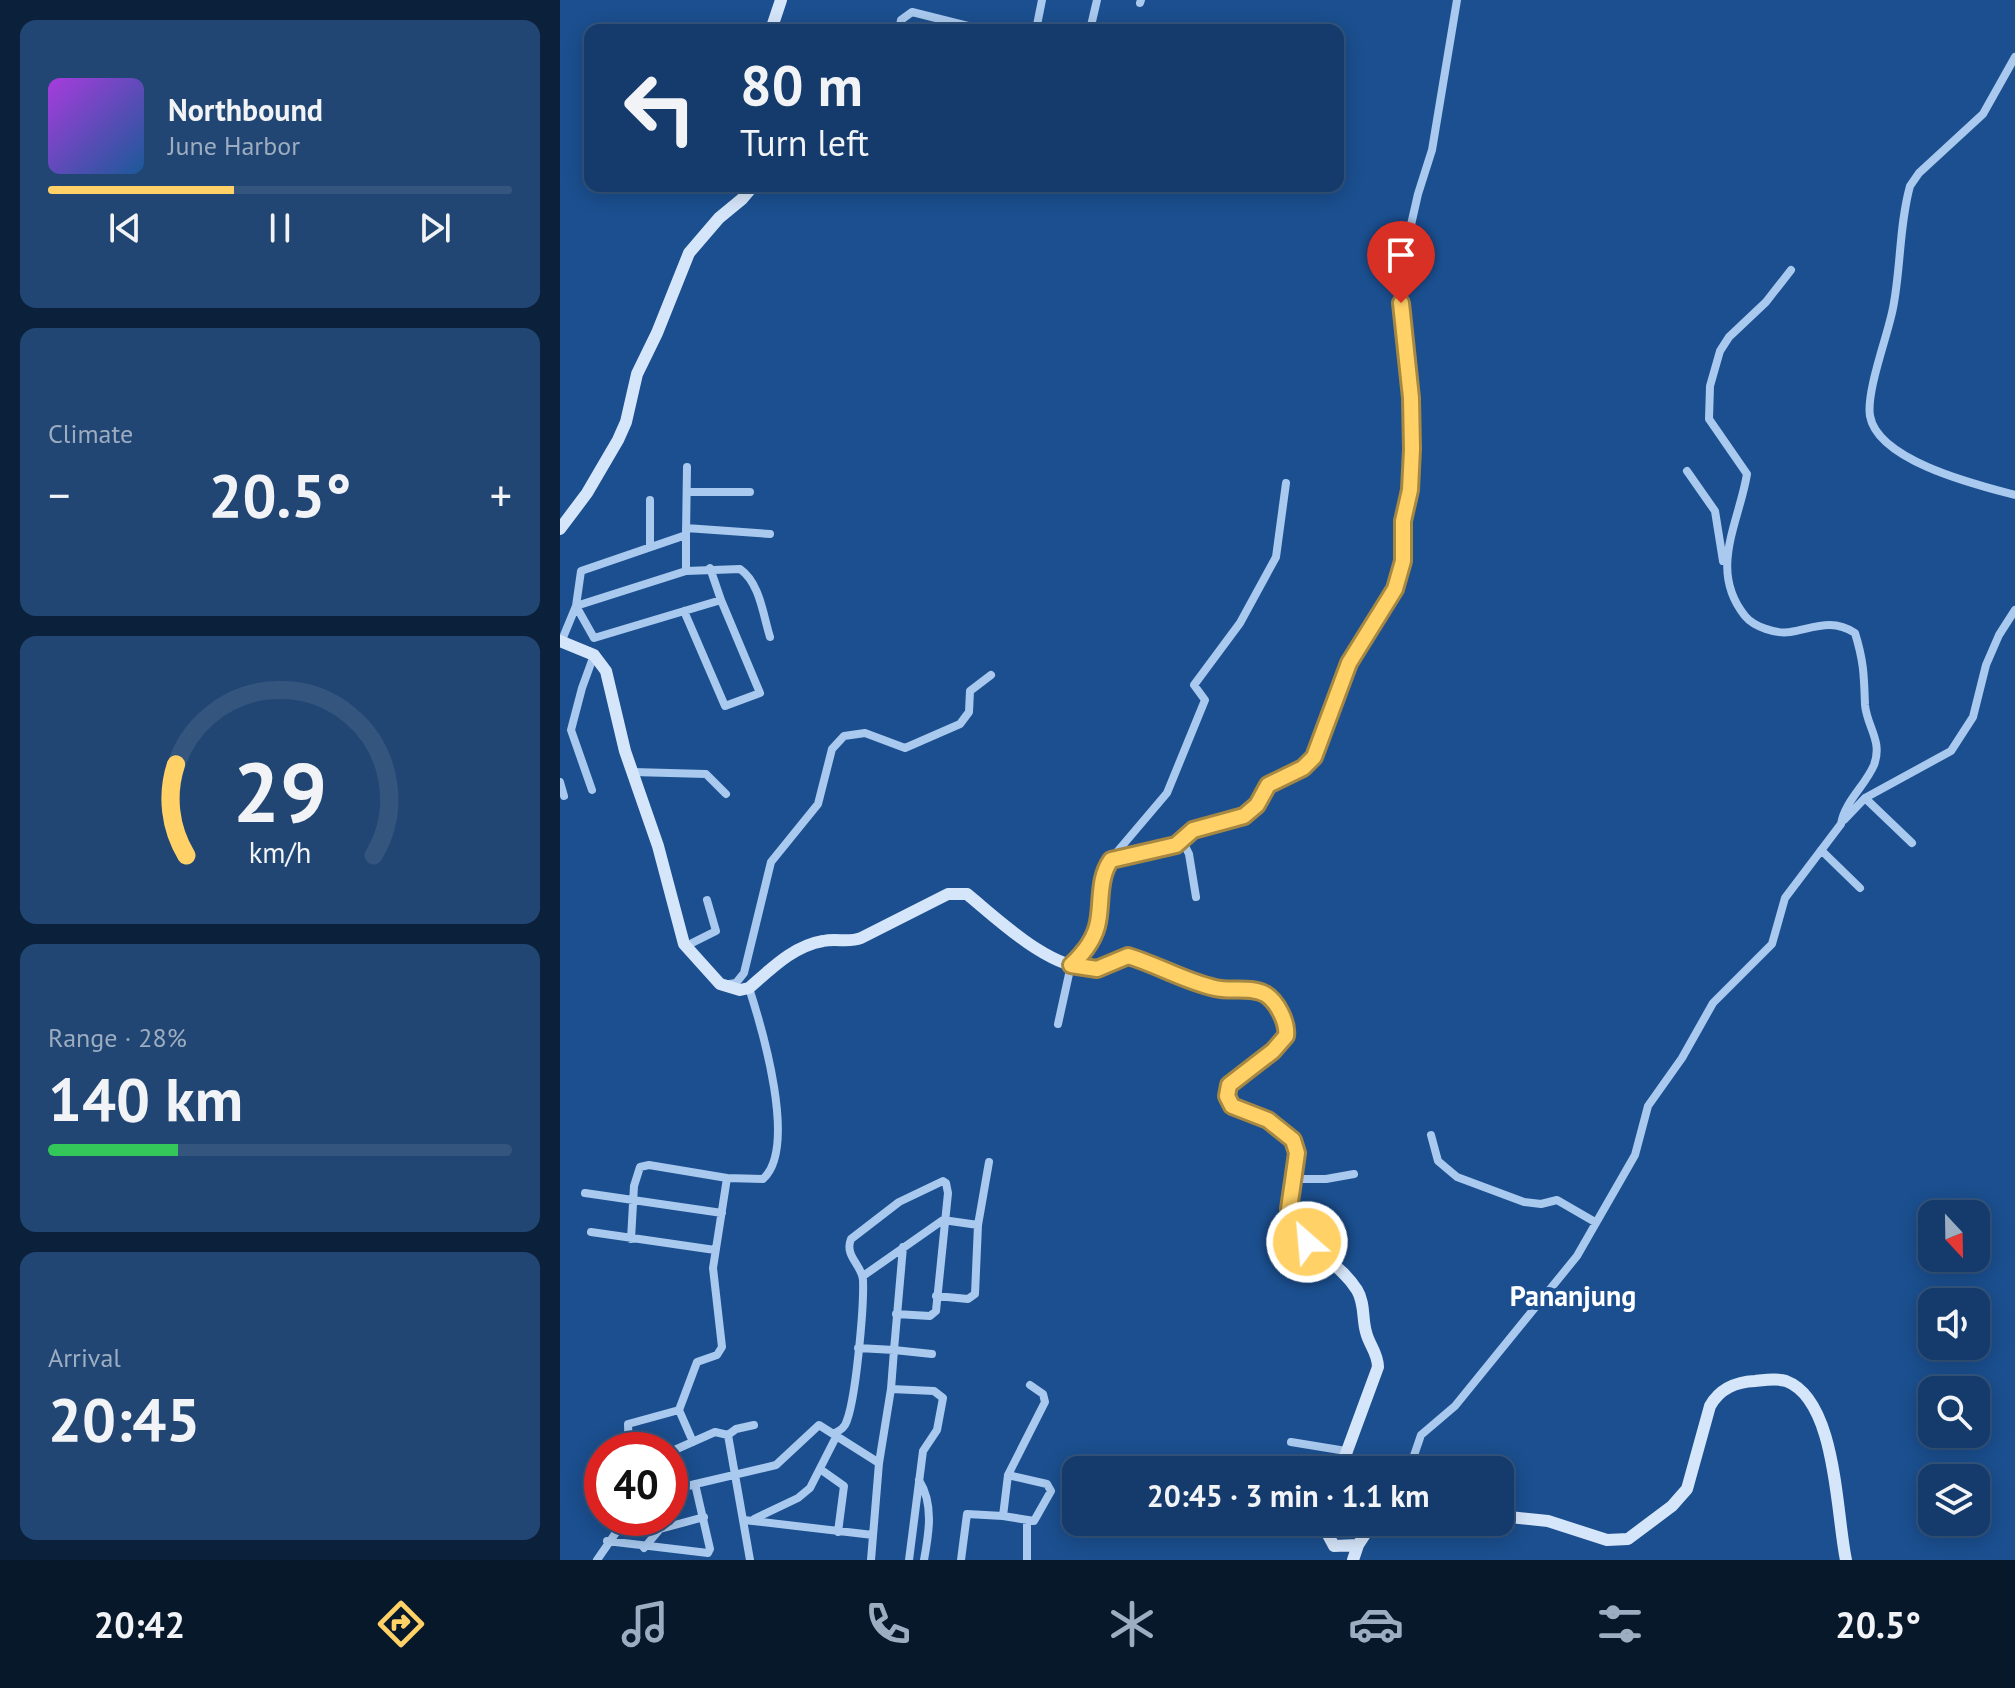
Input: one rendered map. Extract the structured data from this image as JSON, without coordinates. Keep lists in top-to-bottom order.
{
  "districts": ["Pananjung"],
  "north": "bottom",
  "page": {
    "turn": ["80 m", "Turn left"],
    "song": ["Northbound", "June Harbor"],
    "tile": [
      "Climate",
      ["Range · 28%", "140 km"],
      ["Arrival", "20:45"]
    ],
    "heat": ["−", "20.5°", "+"],
    "limit": "40",
    "trip": "20:45 · 3 min · 1.1 km",
    "tabs": ["20:42", "20.5°"],
    "gauge": ["29", "km/h"]
  }
}
